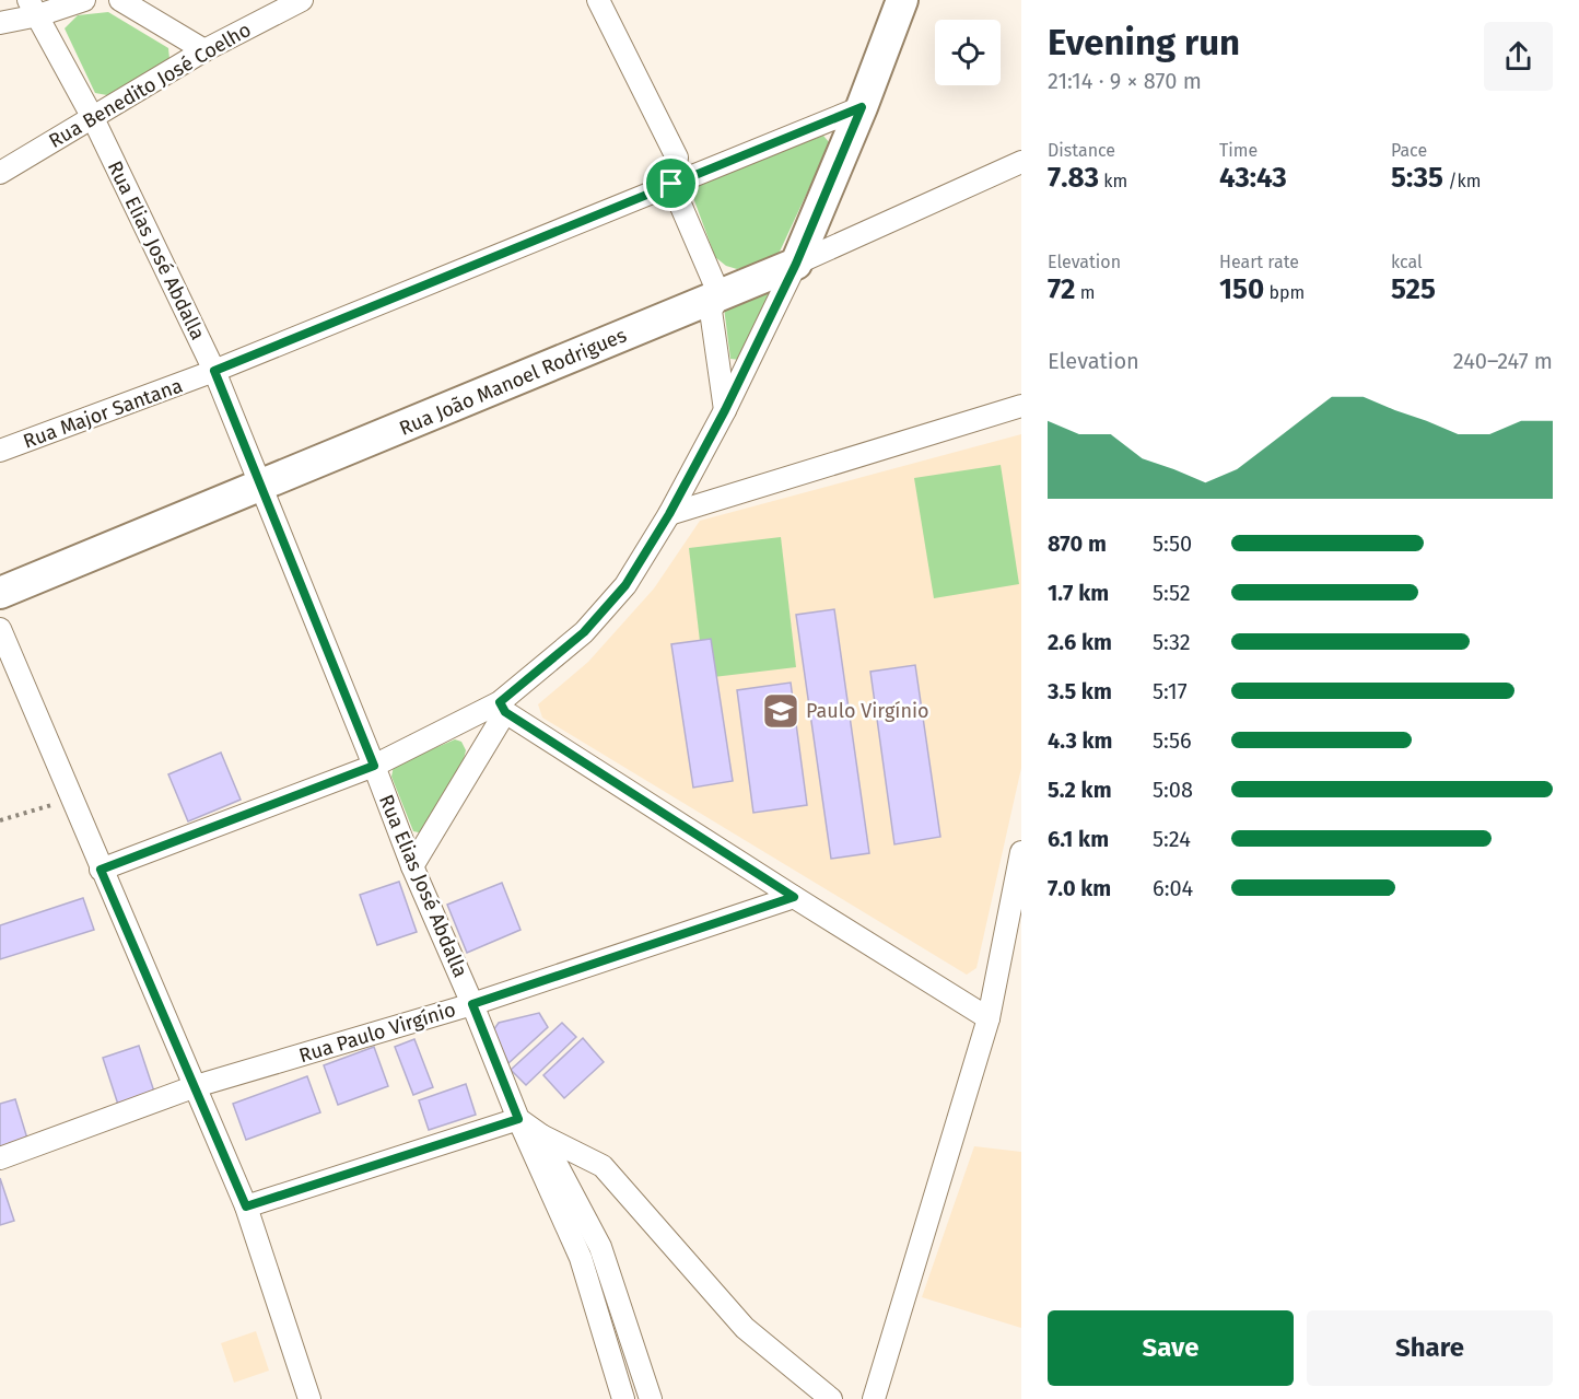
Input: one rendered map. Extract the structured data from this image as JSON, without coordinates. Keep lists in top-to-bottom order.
{
  "streets": {
    "street": [
      "Rua Benedito José Coelho",
      "Rua Elias José Abdalla",
      "Rua João Manoel Rodrigues",
      "Rua Major Santana",
      "Rua Paulo Virgínio"
    ]
  },
  "crossings": [
    ["Rua Benedito José Coelho", "Rua Elias José Abdalla"],
    ["Rua Elias José Abdalla", "Rua João Manoel Rodrigues"],
    ["Rua Elias José Abdalla", "Rua Major Santana"],
    ["Rua Elias José Abdalla", "Rua Paulo Virgínio"]
  ],
  "places": {
    "school or university": ["Paulo Virgínio"]
  },
  "page": {
    "heading": ["Evening run", "21:14 · 9 × 870 m"],
    "stats": [
      ["Distance", "7.83 km"],
      ["Time", "43:43"],
      ["Pace", "5:35 /km"],
      ["Elevation", "72 m"],
      ["Heart rate", "150 bpm"],
      ["kcal", "525"]
    ],
    "chart": ["Elevation", "240–247 m"],
    "list": [
      {
        "name": "870 m",
        "note": "5:50"
      },
      {
        "name": "1.7 km",
        "note": "5:52"
      },
      {
        "name": "2.6 km",
        "note": "5:32"
      },
      {
        "name": "3.5 km",
        "note": "5:17"
      },
      {
        "name": "4.3 km",
        "note": "5:56"
      },
      {
        "name": "5.2 km",
        "note": "5:08"
      },
      {
        "name": "6.1 km",
        "note": "5:24"
      },
      {
        "name": "7.0 km",
        "note": "6:04"
      }
    ],
    "buttons": ["Save", "Share"]
  }
}
